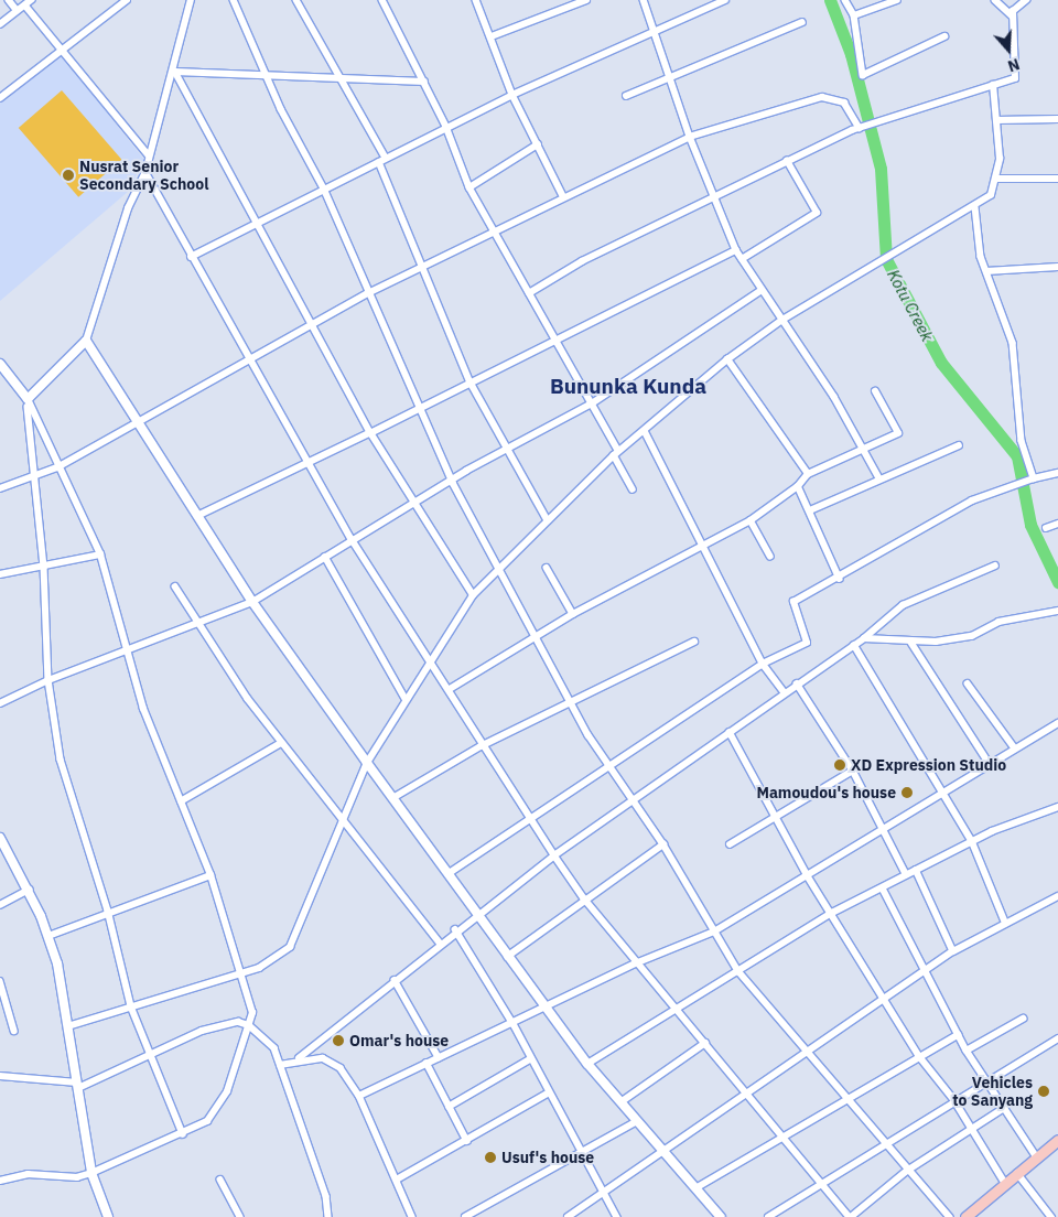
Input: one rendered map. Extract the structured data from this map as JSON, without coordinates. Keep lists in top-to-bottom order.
{
  "districts": ["Bununka Kunda"],
  "water": ["Kotu Creek"],
  "places": [
    "Nusrat Senior Secondary School",
    "XD Expression Studio",
    "Mamoudou's house",
    "Omar's house",
    "Vehicles to Sanyang",
    "Usuf's house"
  ],
  "north": "bottom"
}
